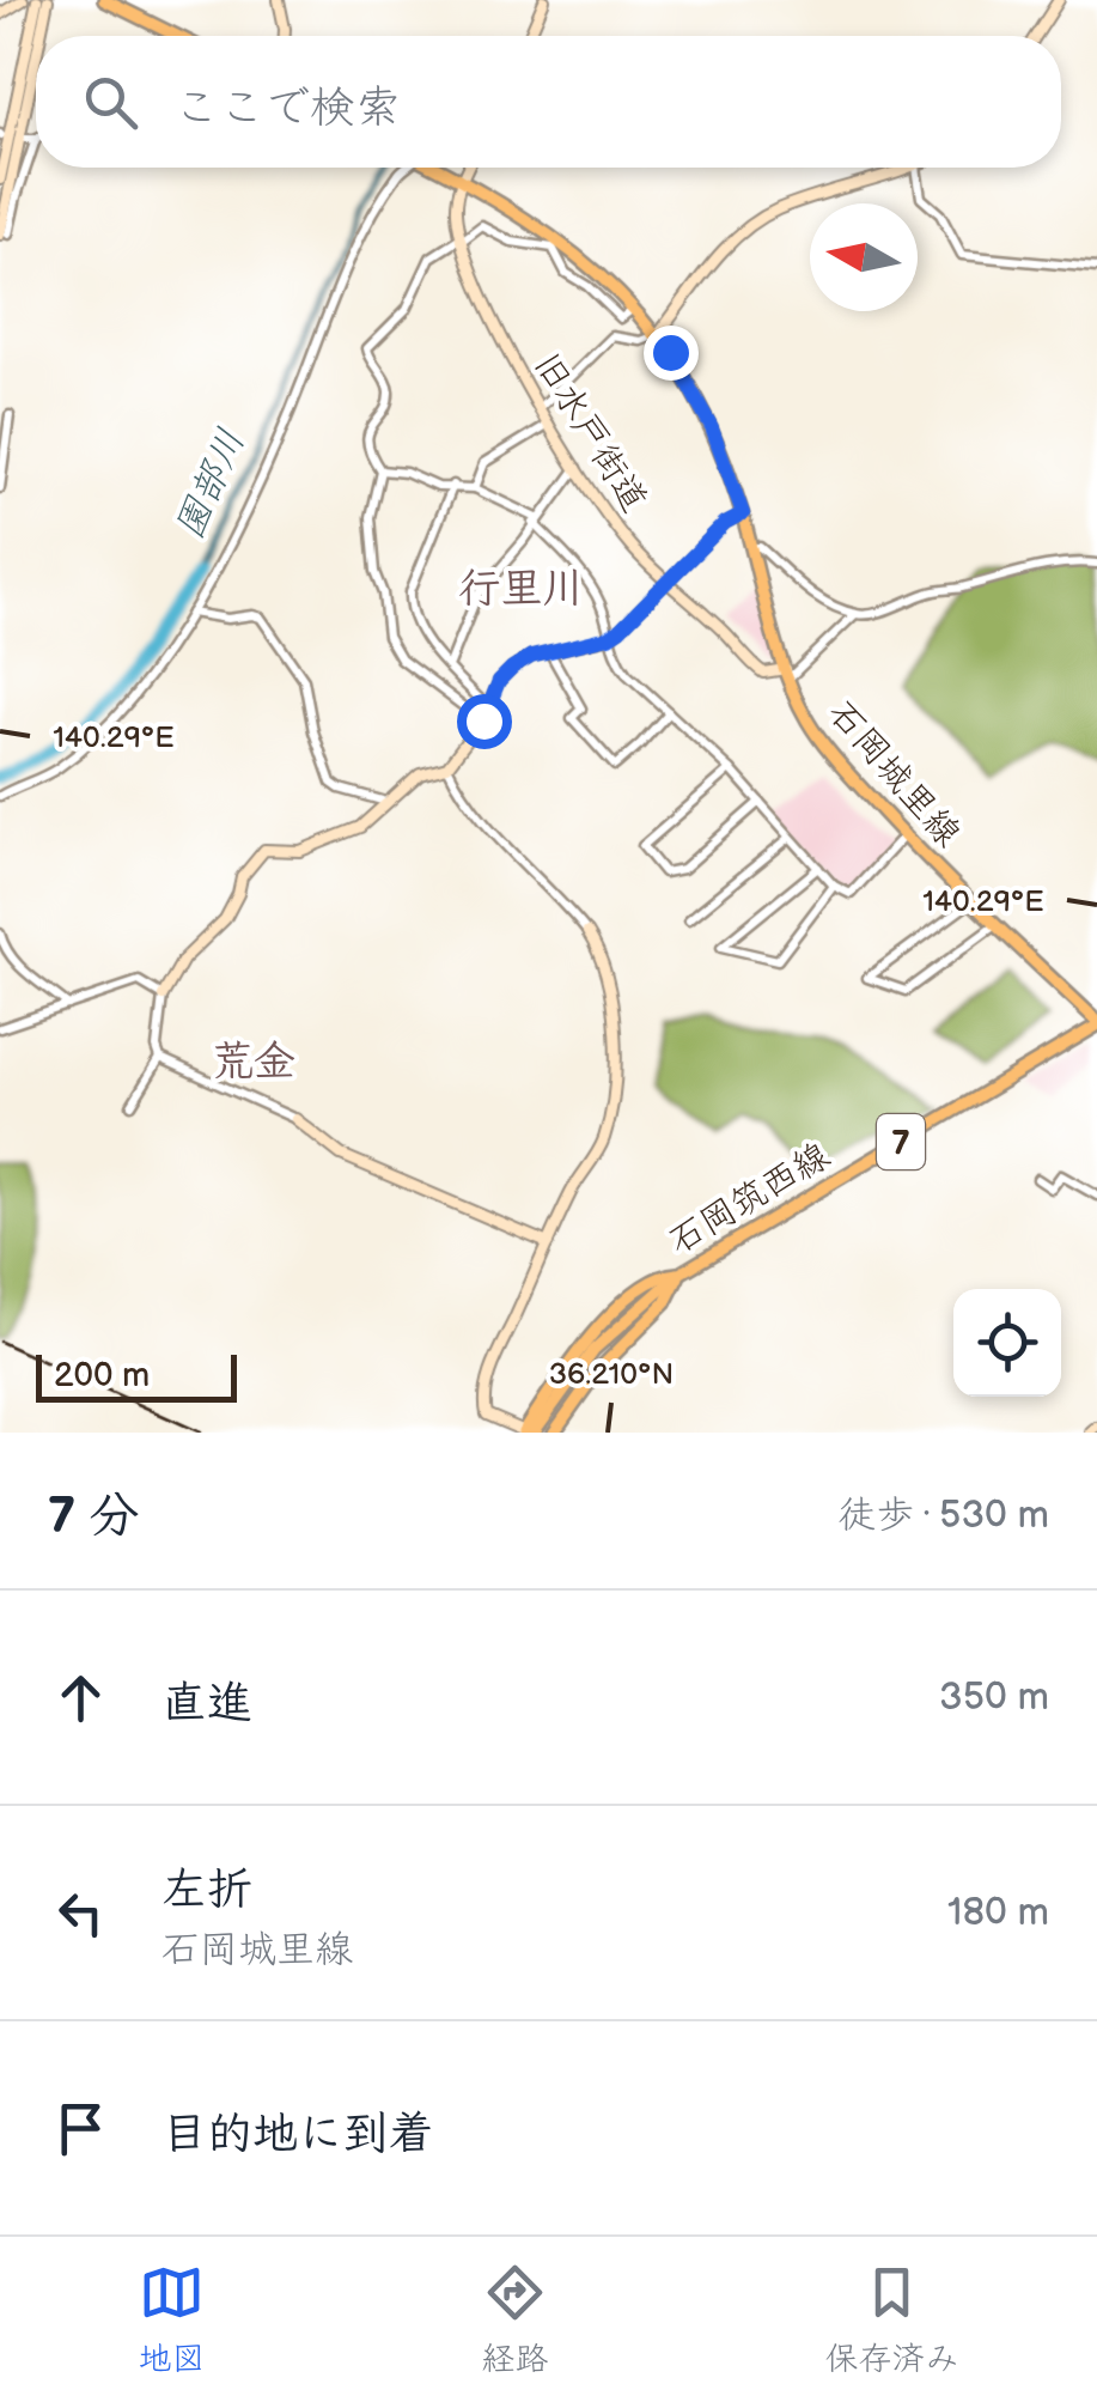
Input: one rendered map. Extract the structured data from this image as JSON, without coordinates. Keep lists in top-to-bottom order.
{
  "streets": {
    "main road": ["石岡城里線", "7", "石岡筑西線"],
    "street": ["旧水戸街道"]
  },
  "crossings": [
    ["旧水戸街道", "石岡城里線"],
    ["石岡城里線", "石岡筑西線"]
  ],
  "districts": ["行里川", "荒金"],
  "water": ["園部川"],
  "scale_bar": "200 m",
  "north": "left",
  "page": {
    "search": "ここで検索",
    "scale": "200 m",
    "heading": ["7 分", "徒歩 · 530 m"],
    "list": [
      ["直進", "350 m"],
      ["左折", "石岡城里線", "180 m"],
      "目的地に到着"
    ],
    "nav": ["地図", "経路", "保存済み"]
  },
  "coordinates": ["140.29°E", "36.210°N"]
}
